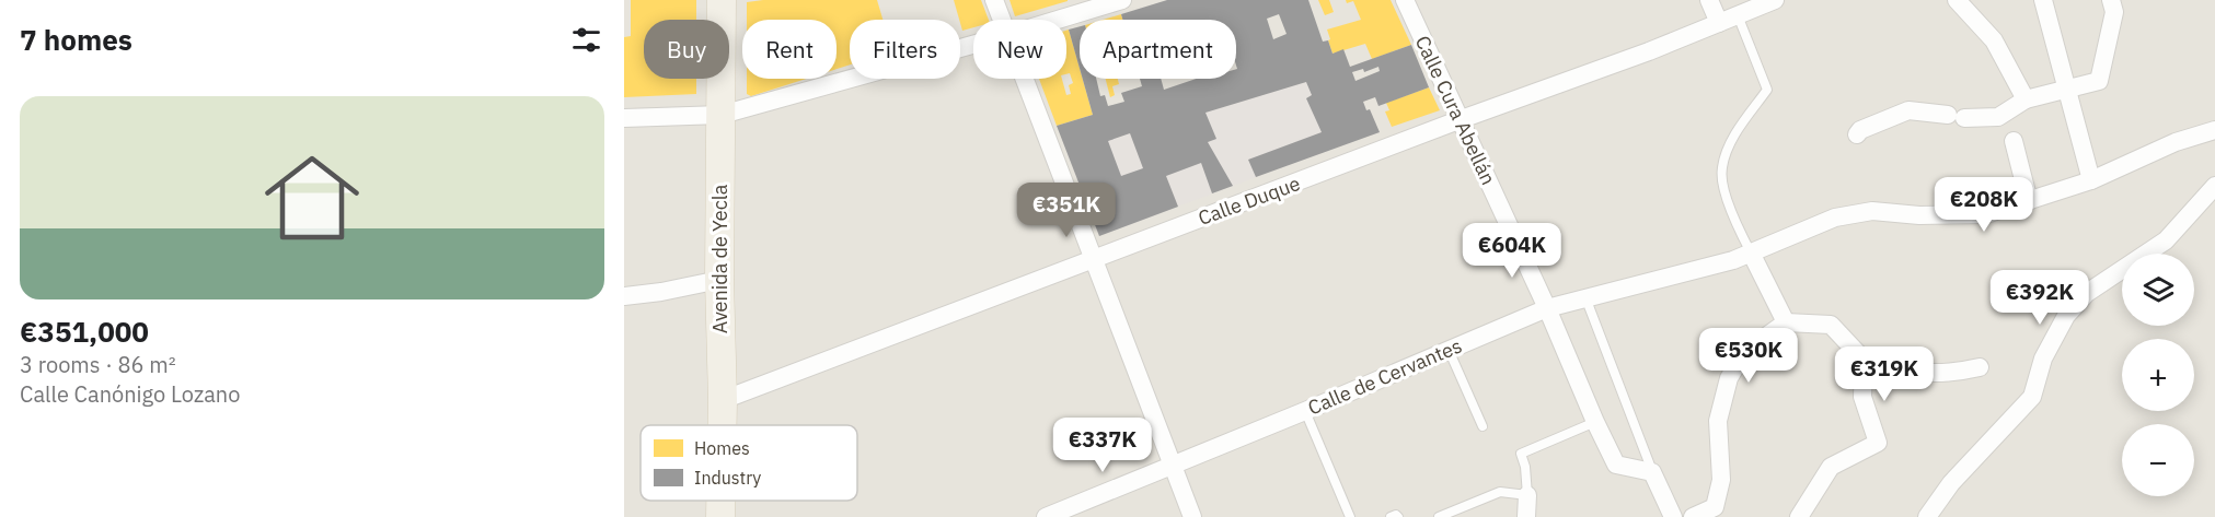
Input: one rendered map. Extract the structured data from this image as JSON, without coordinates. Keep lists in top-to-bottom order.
{
  "streets": {
    "main road": ["Avenida de Yecla"],
    "street": ["Calle Cura Abellán", "Calle Duque", "Calle de Cervantes"]
  },
  "crossings": [
    ["Calle Cura Abellán", "Calle Duque"],
    ["Calle Cura Abellán", "Calle de Cervantes"],
    ["Calle Duque", "Avenida de Yecla"]
  ],
  "legend": ["Homes", "Industry"],
  "page": {
    "heading": "7 homes",
    "chip": [
      "Buy",
      "Rent",
      "Filters",
      "New",
      "Apartment"
    ],
    "list": [
      {
        "name": "€351,000",
        "note": "3 rooms · 86 m² · Calle Canónigo Lozano"
      }
    ],
    "price": [
      "€208K",
      "€351K",
      "€604K",
      "€392K",
      "€530K",
      "€319K",
      "€337K"
    ],
    "map_buttons": ["+", "−"]
  }
}
